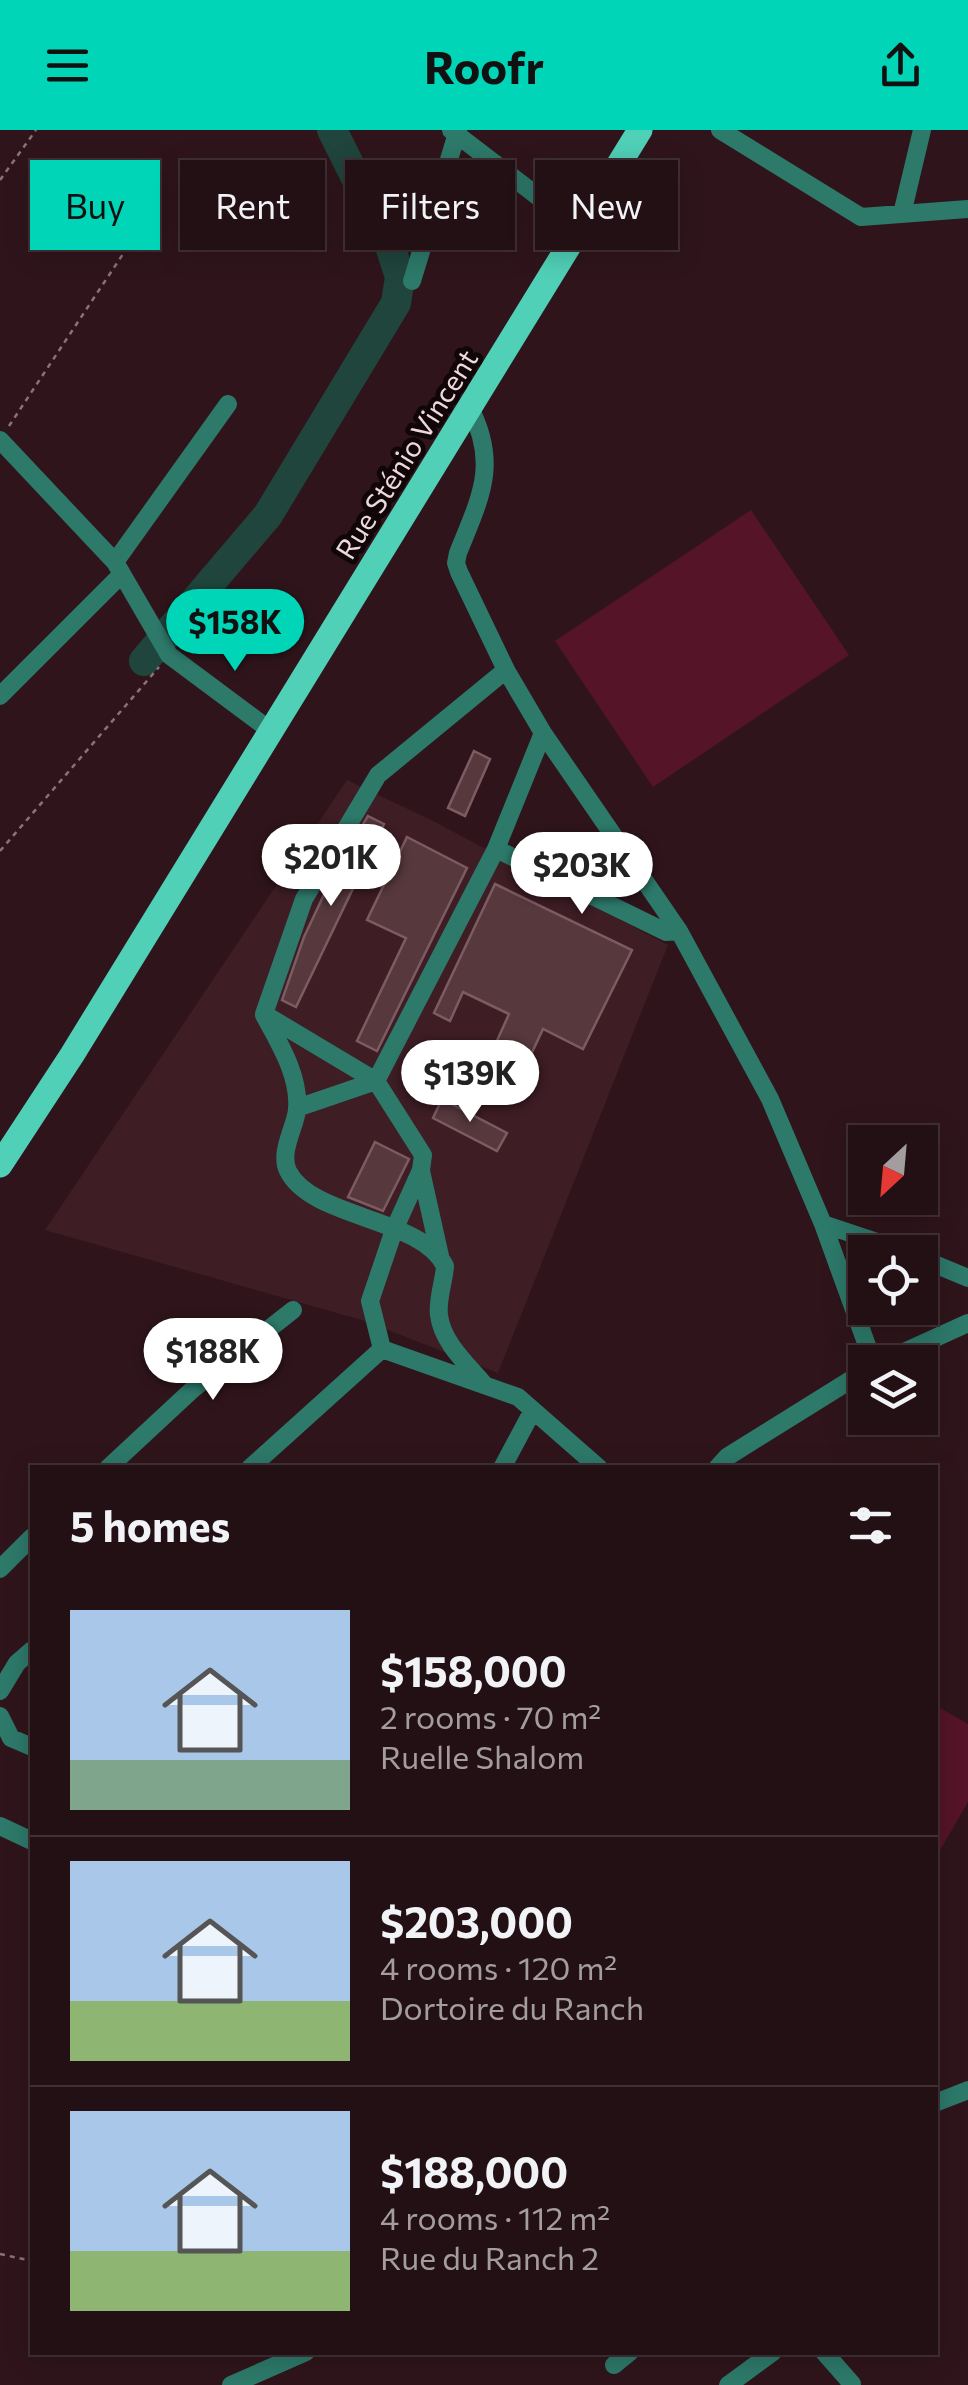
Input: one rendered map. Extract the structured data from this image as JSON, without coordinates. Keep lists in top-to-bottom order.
{
  "streets": {
    "main road": ["Rue Sténio Vincent"]
  },
  "north": "bottom left",
  "page": {
    "header": "Roofr",
    "chip": [
      "Buy",
      "Rent",
      "Filters",
      "New"
    ],
    "price": [
      "$158K",
      "$201K",
      "$203K",
      "$139K",
      "$188K"
    ],
    "heading": "5 homes",
    "list": [
      {
        "name": "$158,000",
        "note": "2 rooms · 70 m² · Ruelle Shalom"
      },
      {
        "name": "$203,000",
        "note": "4 rooms · 120 m² · Dortoire du Ranch"
      },
      {
        "name": "$188,000",
        "note": "4 rooms · 112 m² · Rue du Ranch 2"
      }
    ]
  }
}
